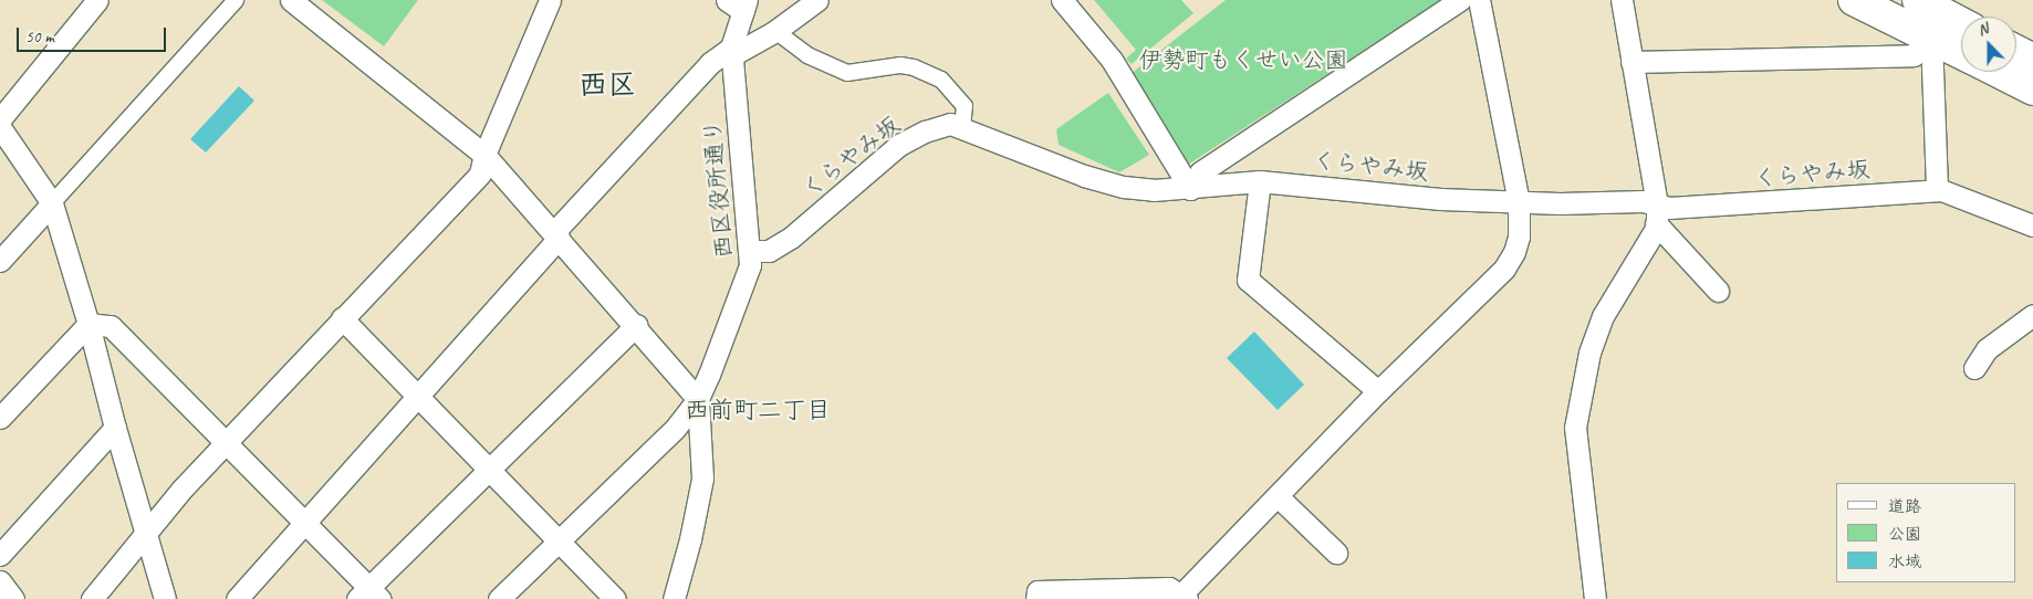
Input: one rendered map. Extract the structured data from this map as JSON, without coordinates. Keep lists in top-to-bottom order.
{
  "streets": {
    "street": ["くらやみ坂", "西区役所通り"]
  },
  "crossings": [
    ["くらやみ坂", "西区役所通り"]
  ],
  "districts": ["西区", "西前町二丁目"],
  "parks": ["伊勢町もくせい公園"],
  "legend": ["道路", "公園", "水域"],
  "scale_bar": "50 m",
  "north": "top"
}
